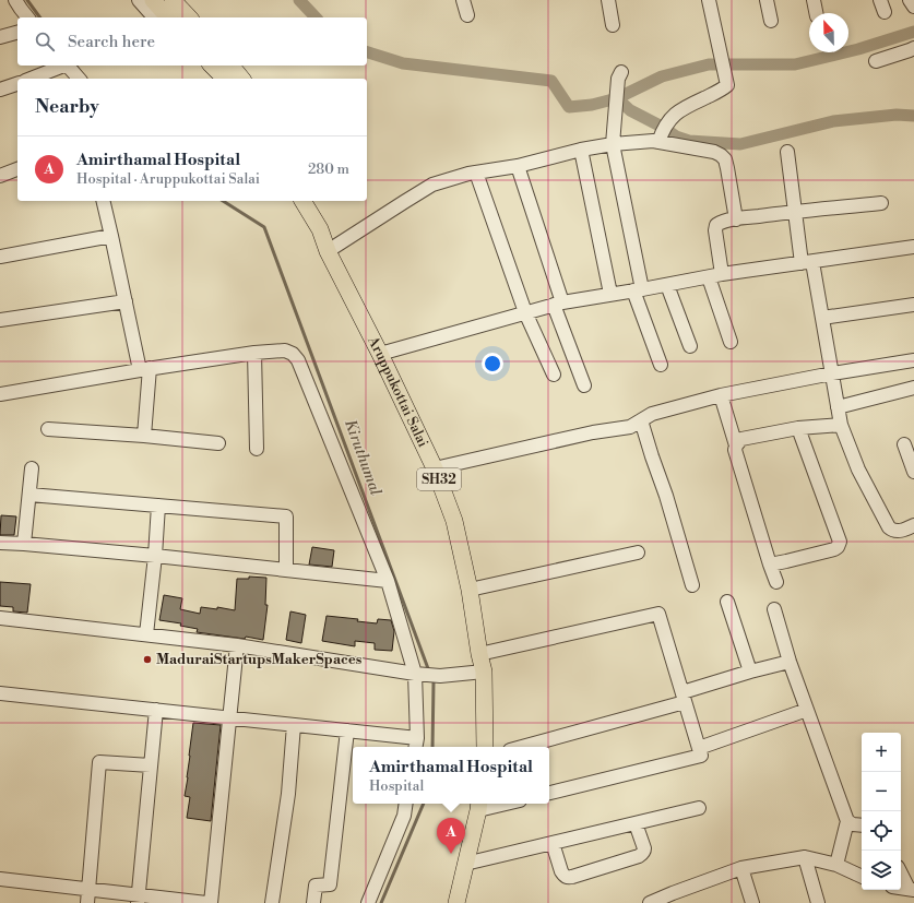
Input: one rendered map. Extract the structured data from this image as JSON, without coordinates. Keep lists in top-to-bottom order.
{
  "streets": {
    "main road": ["Aruppukottai Salai", "SH32"]
  },
  "water": ["Kiruthumal"],
  "places": ["MaduraiStartupsMakerSpaces"],
  "north": "top",
  "page": {
    "search": "Search here",
    "heading": "Nearby",
    "list": [
      {
        "mark": "A",
        "name": "Amirthamal Hospital",
        "note": "Hospital · Aruppukottai Salai",
        "value": "280 m"
      }
    ],
    "map_buttons": ["+", "−"],
    "popup": ["Amirthamal Hospital", "Hospital"],
    "pins": "A"
  }
}
